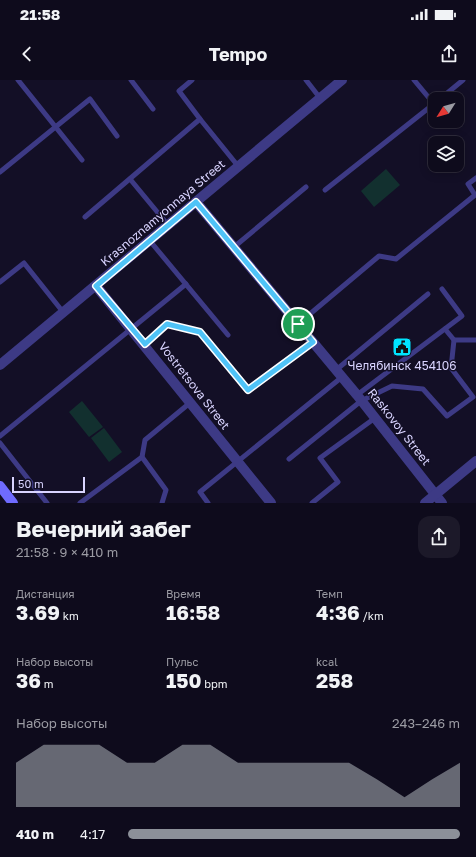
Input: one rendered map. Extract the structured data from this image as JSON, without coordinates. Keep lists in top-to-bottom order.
{
  "streets": {
    "street": ["Krasnoznamyonnaya Street", "Vostretsova Street", "Raskovoy Street"]
  },
  "crossings": [
    ["Krasnoznamyonnaya Street", "Vostretsova Street"],
    ["Krasnoznamyonnaya Street", "Raskovoy Street"]
  ],
  "places": {
    "public building": ["Челябинск 454106"]
  },
  "scale_bar": "50 m",
  "north": "bottom left",
  "page": {
    "status": "21:58",
    "header": "Tempo",
    "scale": "50 m",
    "heading": ["Вечерний забег", "21:58 · 9 × 410 m"],
    "stats": [
      ["Дистанция", "3.69 km"],
      ["Время", "16:58"],
      ["Темп", "4:36 /km"],
      ["Набор высоты", "36 m"],
      ["Пульс", "150 bpm"],
      ["kcal", "258"]
    ],
    "chart": ["Набор высоты", "243–246 m"],
    "list": [
      {
        "name": "410 m",
        "note": "4:17"
      }
    ]
  }
}
